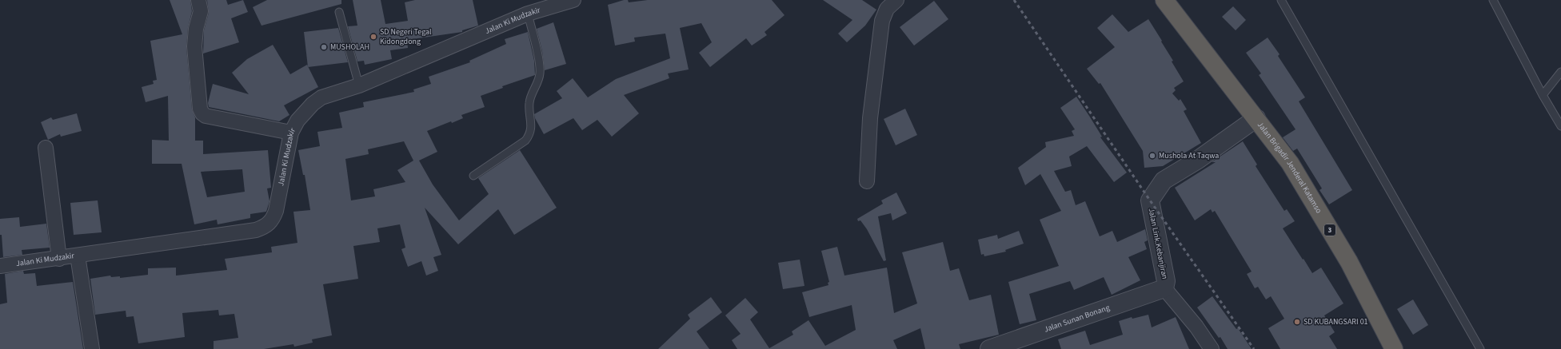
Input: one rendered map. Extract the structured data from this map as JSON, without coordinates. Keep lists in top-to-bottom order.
{
  "streets": {
    "highway": ["Jalan Brigadir Jenderal Katamso", "3"],
    "street": ["Jalan Ki Mudzakir", "Jalan Link.Kebanjiran", "Jalan Sunan Bonang"]
  },
  "crossings": [
    ["Jalan Brigadir Jenderal Katamso", "Jalan Link.Kebanjiran"],
    ["Jalan Link.Kebanjiran", "Jalan Sunan Bonang"]
  ],
  "places": [
    "SD Negeri Tegal Kidongdong",
    "MUSHOLAH",
    "Mushola At Taqwa",
    "SD KUBANGSARI 01"
  ]
}
